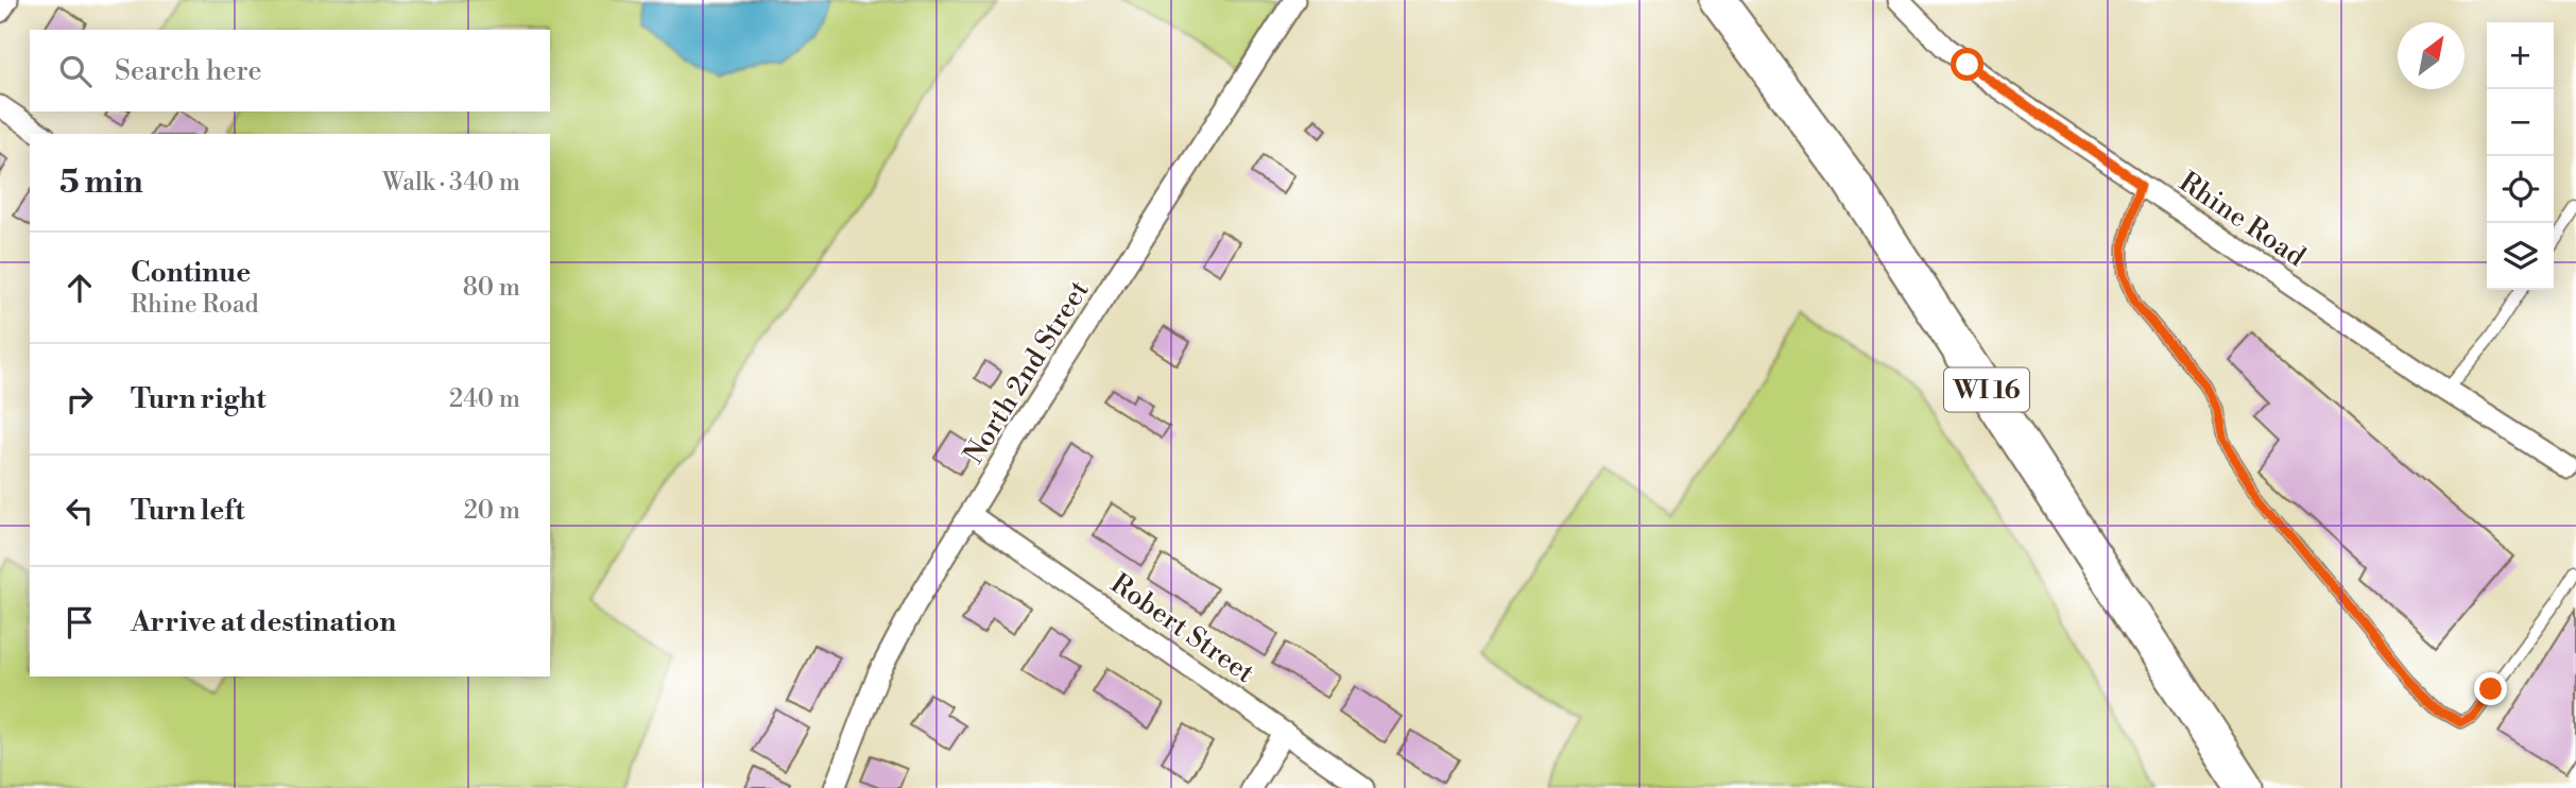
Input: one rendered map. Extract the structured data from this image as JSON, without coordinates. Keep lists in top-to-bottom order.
{
  "streets": {
    "highway": ["WI 16"],
    "street": ["Rhine Road", "North 2nd Street", "Robert Street"]
  },
  "crossings": [
    ["North 2nd Street", "Robert Street"]
  ],
  "north": "top right",
  "page": {
    "map_buttons": ["+", "−"],
    "search": "Search here",
    "heading": ["5 min", "Walk · 340 m"],
    "list": [
      ["Continue", "Rhine Road", "80 m"],
      ["Turn right", "240 m"],
      ["Turn left", "20 m"],
      "Arrive at destination"
    ]
  }
}
